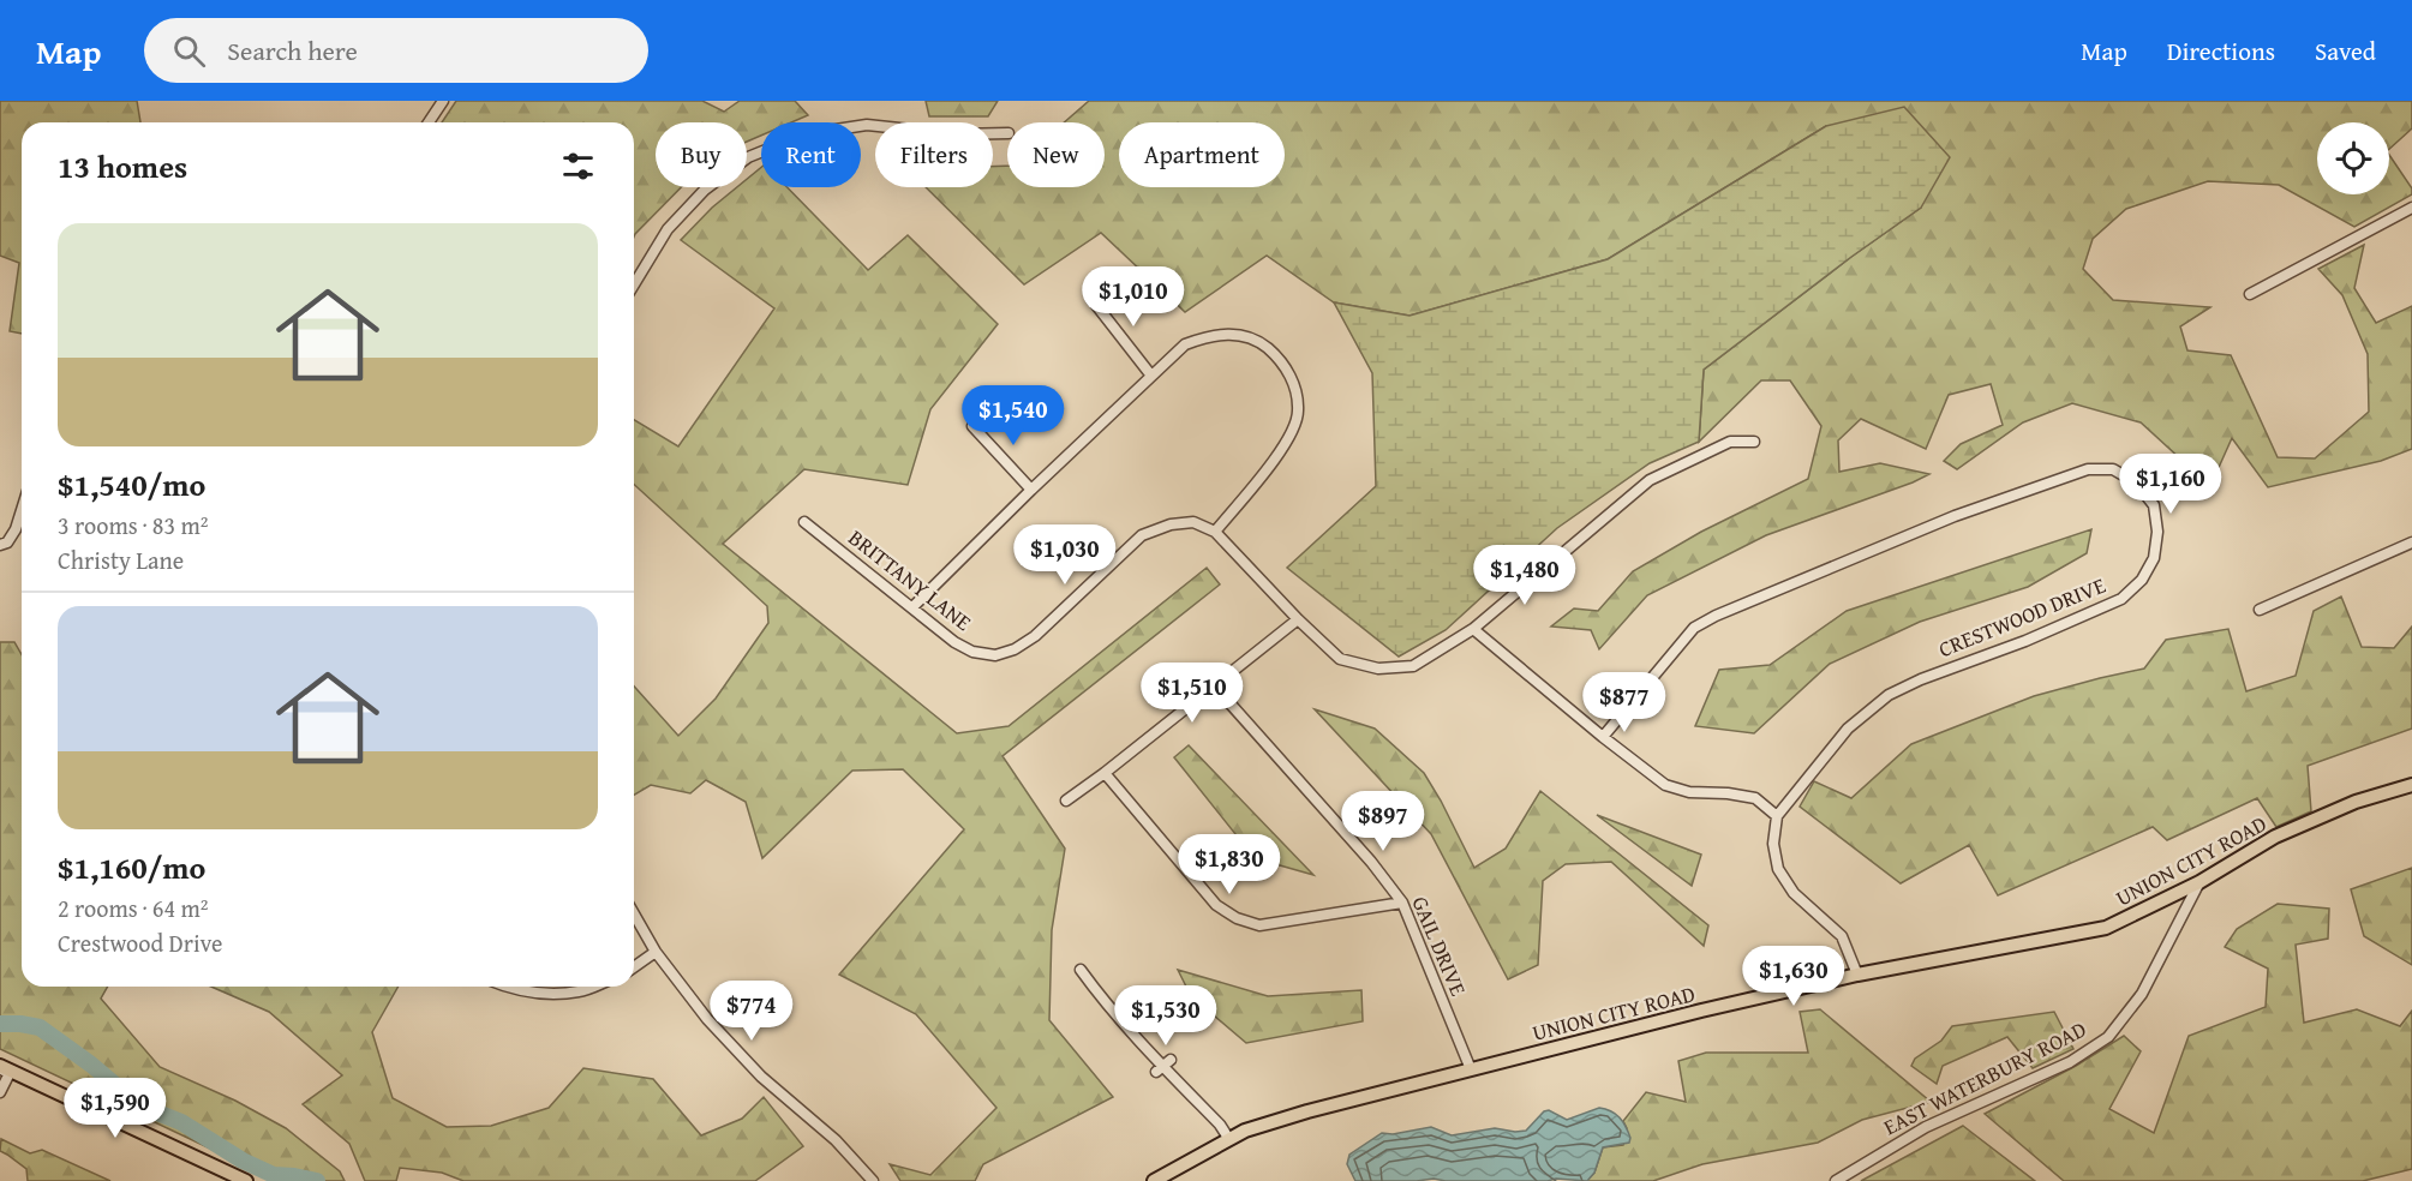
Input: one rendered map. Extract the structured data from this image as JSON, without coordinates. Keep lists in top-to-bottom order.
{
  "streets": {
    "main road": ["UNION CITY ROAD"],
    "street": [
      "BRITTANY LANE",
      "CRESTWOOD DRIVE",
      "GAIL DRIVE",
      "EAST WATERBURY ROAD"
    ]
  },
  "crossings": [
    ["UNION CITY ROAD", "GAIL DRIVE"],
    ["UNION CITY ROAD", "EAST WATERBURY ROAD"]
  ],
  "page": {
    "header": "Map",
    "search": "Search here",
    "nav": ["Map", "Directions", "Saved"],
    "chip": [
      "Buy",
      "Rent",
      "Filters",
      "New",
      "Apartment"
    ],
    "heading": "13 homes",
    "list": [
      {
        "name": "$1,540/mo",
        "note": "3 rooms · 83 m² · Christy Lane"
      },
      {
        "name": "$1,160/mo",
        "note": "2 rooms · 64 m² · Crestwood Drive"
      }
    ],
    "price": [
      "$1,010",
      "$1,540",
      "$1,160",
      "$1,030",
      "$1,480",
      "$1,510",
      "$877",
      "$897",
      "$1,830",
      "$1,630",
      "$774",
      "$1,530",
      "$1,590"
    ]
  }
}
